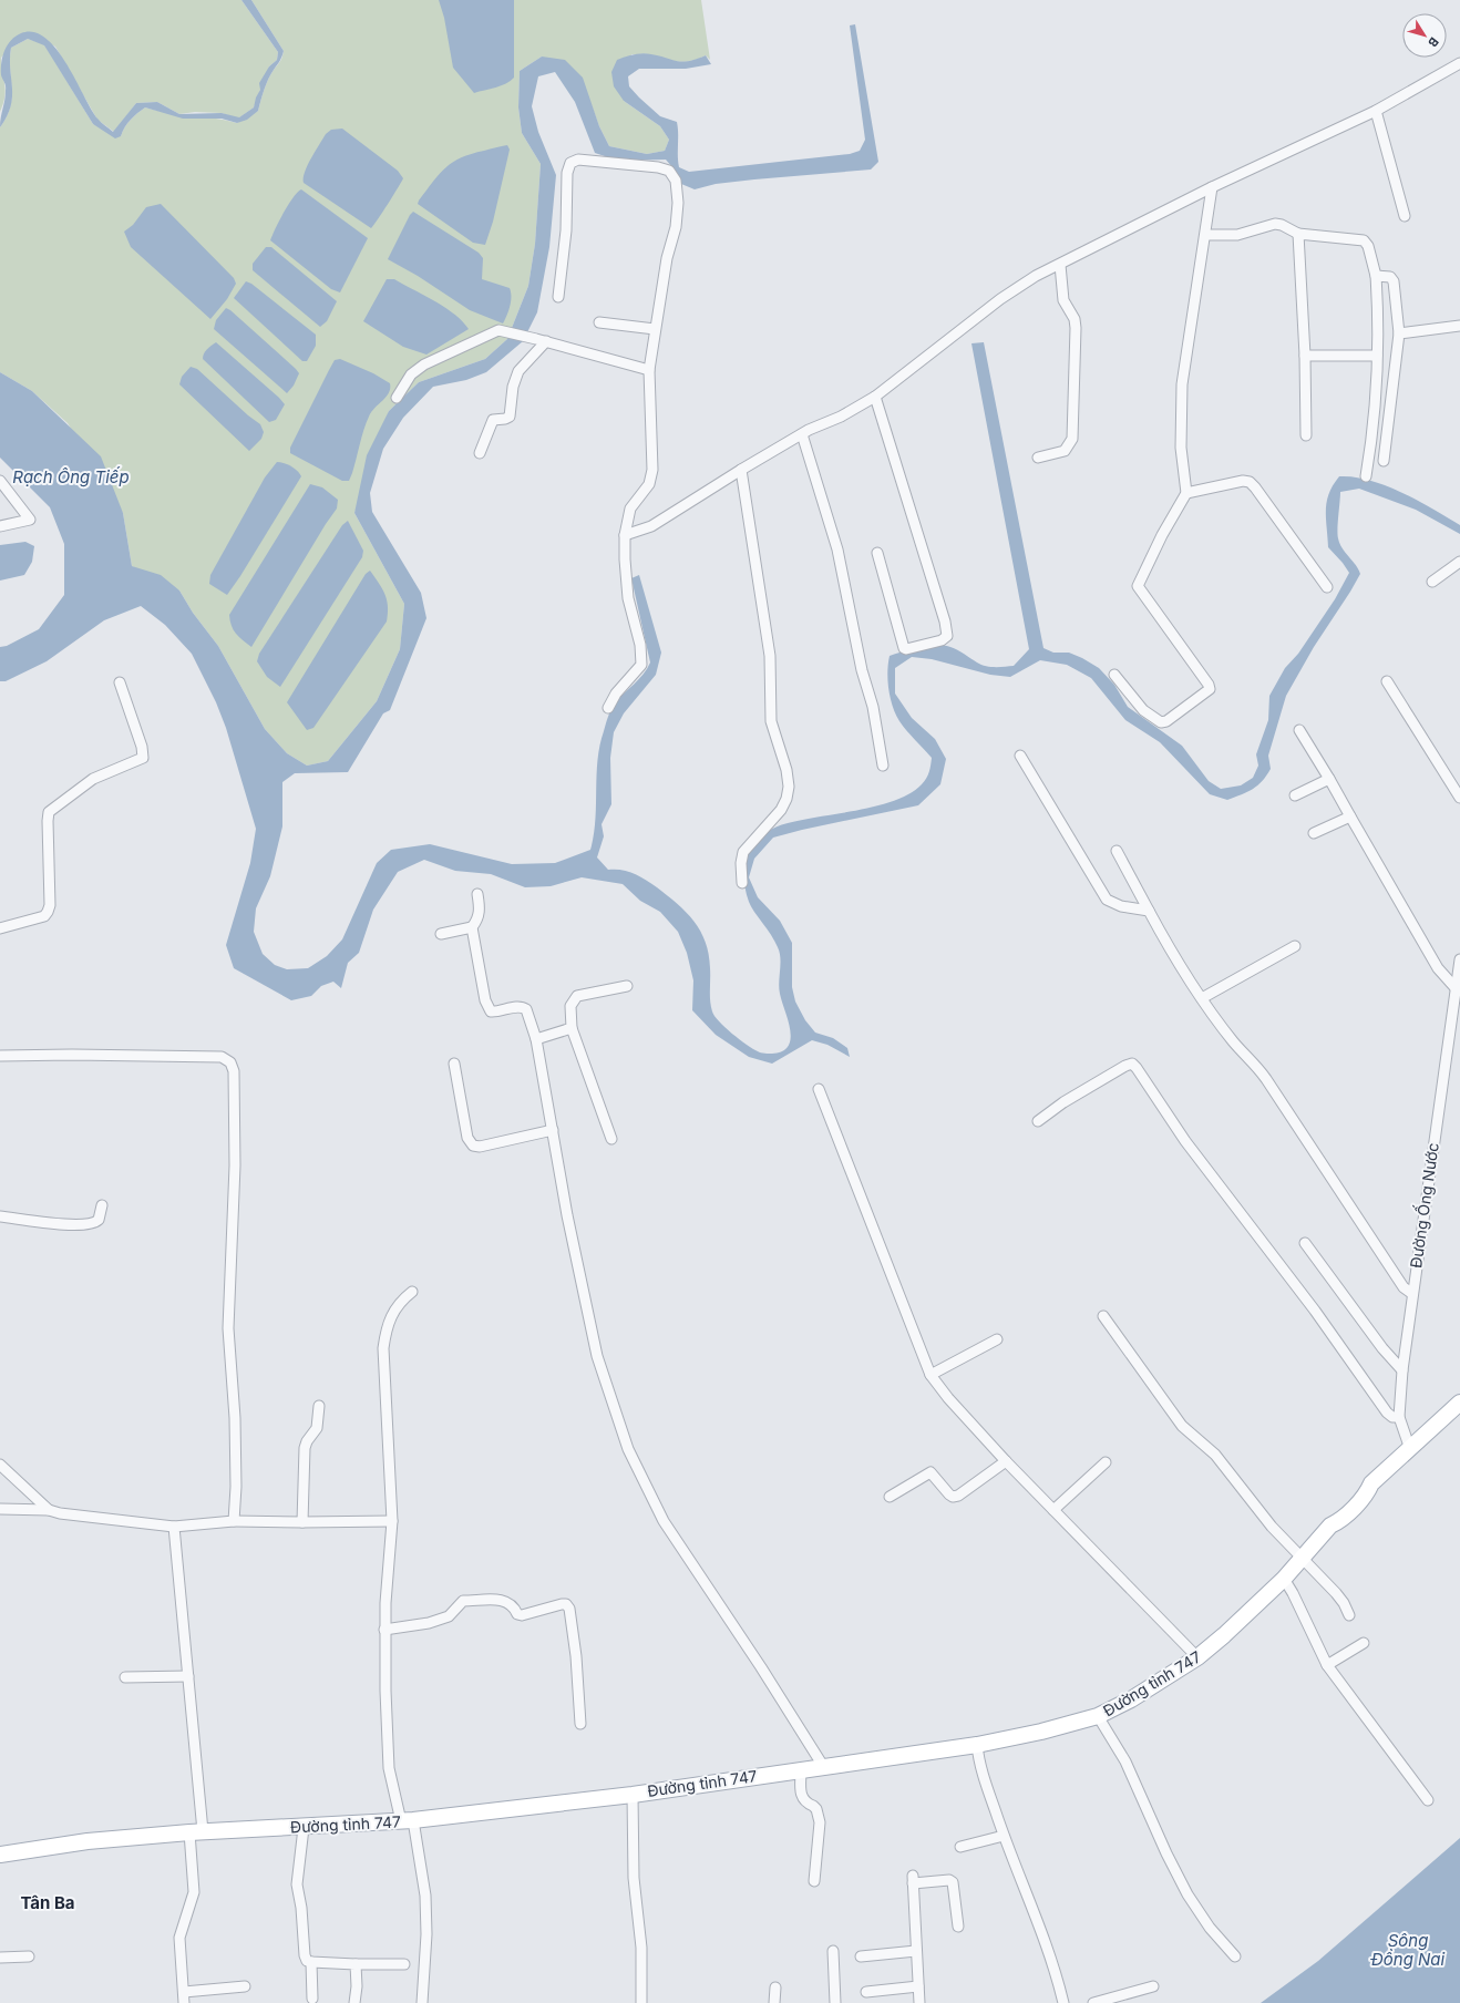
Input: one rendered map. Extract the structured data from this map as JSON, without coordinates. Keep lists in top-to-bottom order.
{
  "streets": {
    "main road": ["Đường tỉnh 747"],
    "street": ["Đường Ống Nước"]
  },
  "crossings": [
    ["Đường Ống Nước", "Đường tỉnh 747"]
  ],
  "districts": ["Tân Ba"],
  "water": ["Rạch Ông Tiếp", "Sông Đồng Nai"],
  "north": "bottom right"
}
